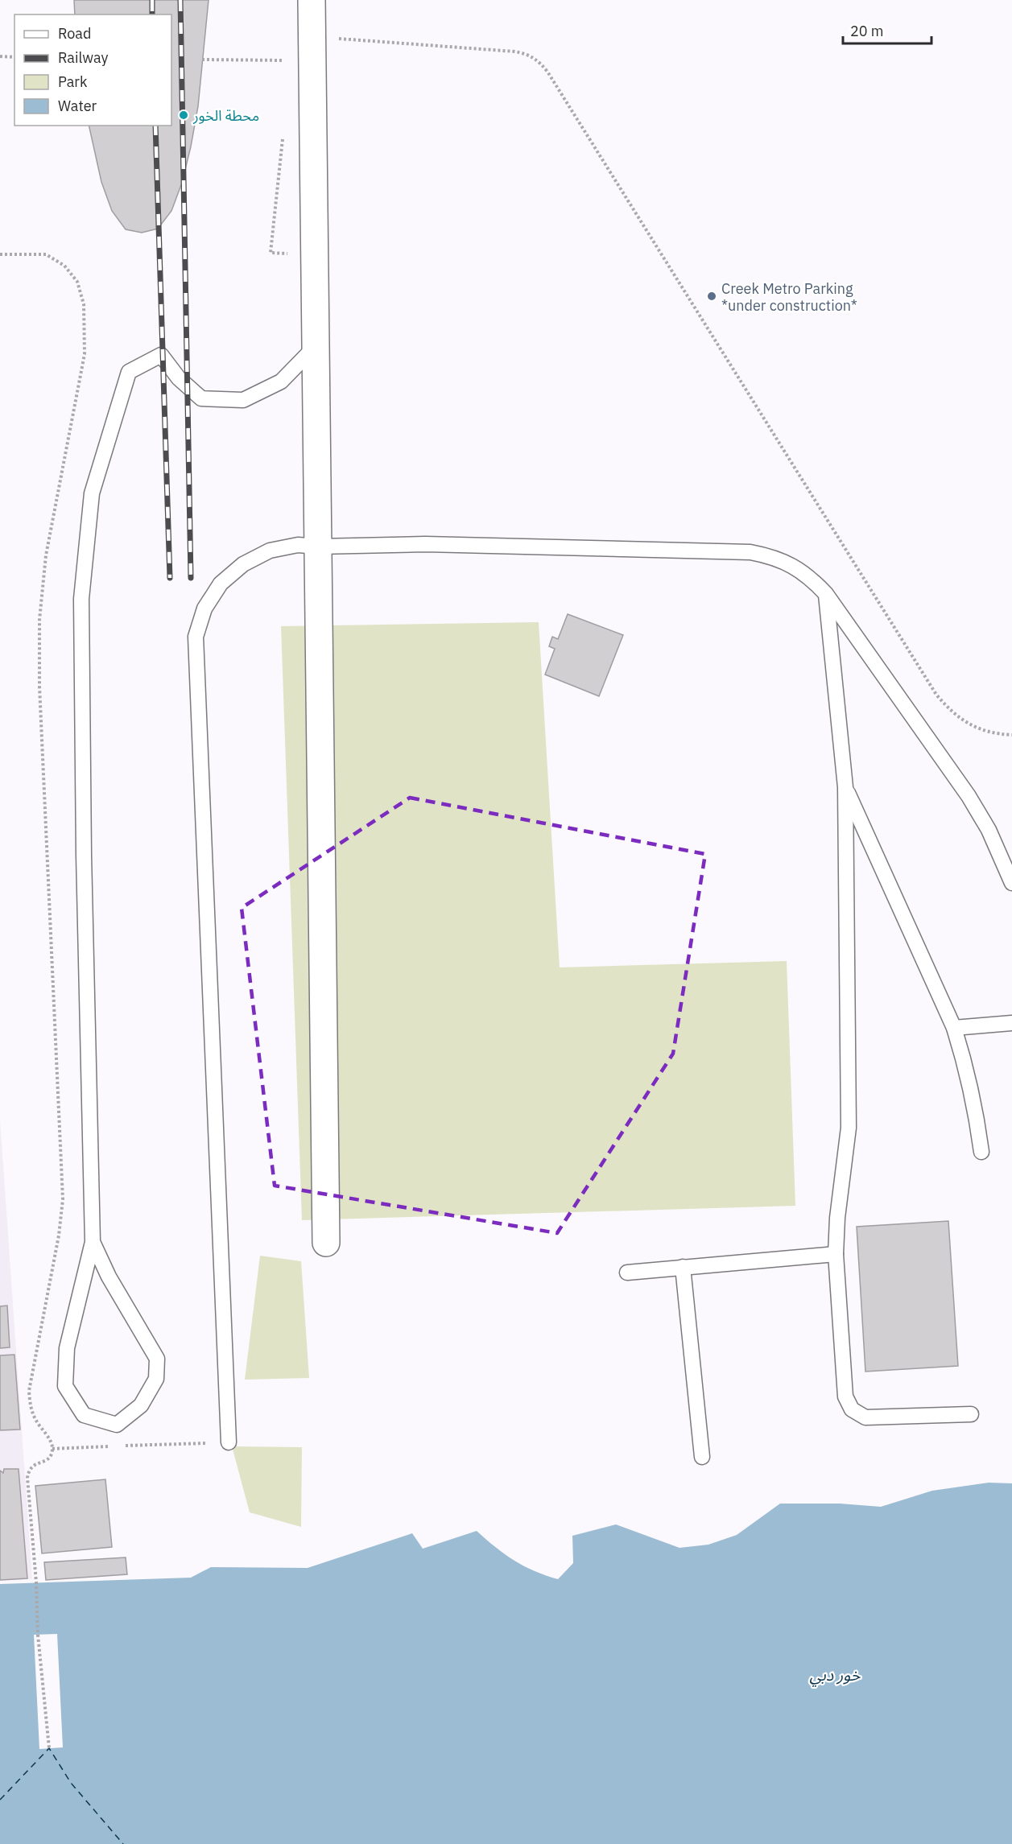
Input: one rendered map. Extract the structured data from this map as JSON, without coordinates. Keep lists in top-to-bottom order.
{
  "water": ["خور دبي"],
  "places": ["محطة الخور", "Creek Metro Parking *under construction*"],
  "legend": [
    "Road",
    "Railway",
    "Park",
    "Water"
  ],
  "scale_bar": "20 m"
}
